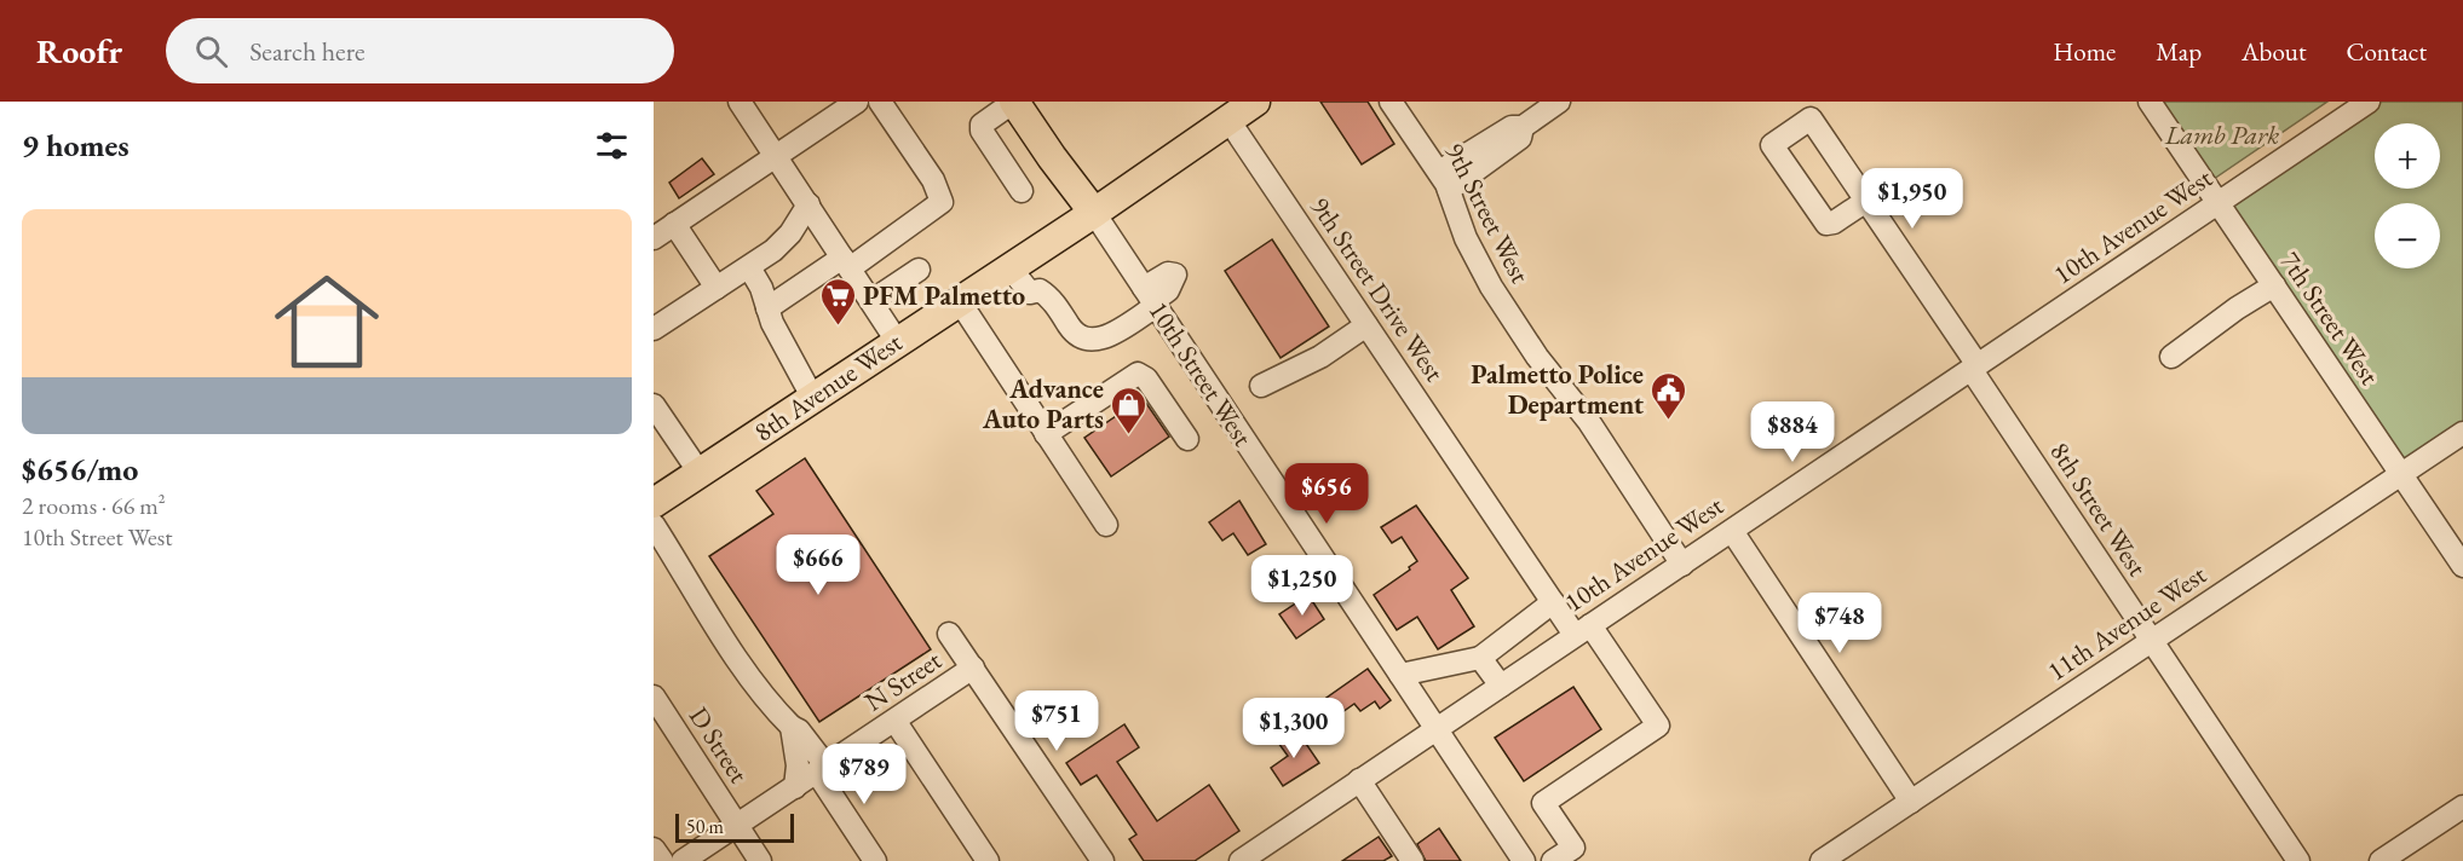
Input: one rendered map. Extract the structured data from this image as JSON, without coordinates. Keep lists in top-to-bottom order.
{
  "streets": {
    "main road": ["10th Street West", "8th Avenue West"],
    "street": [
      "9th Street West",
      "10th Avenue West",
      "9th Street Drive West",
      "7th Street West",
      "8th Street West",
      "11th Avenue West",
      "N Street",
      "D Street"
    ]
  },
  "crossings": [
    ["9th Street West", "10th Avenue West"],
    ["10th Avenue West", "9th Street Drive West"],
    ["10th Avenue West", "7th Street West"],
    ["10th Avenue West", "10th Street West"],
    ["10th Avenue West", "8th Street West"],
    ["9th Street Drive West", "8th Avenue West"],
    ["7th Street West", "11th Avenue West"],
    ["10th Street West", "8th Avenue West"],
    ["8th Street West", "11th Avenue West"],
    ["N Street", "D Street"]
  ],
  "parks": ["Lamb Park"],
  "places": {
    "supermarket": ["PFM Palmetto"],
    "public building": ["Palmetto Police Department"],
    "shop": ["Advance Auto Parts"]
  },
  "scale_bar": "50 m",
  "page": {
    "header": "Roofr",
    "search": "Search here",
    "nav": [
      "Home",
      "Map",
      "About",
      "Contact"
    ],
    "heading": "9 homes",
    "map_buttons": ["+", "−"],
    "price": [
      "$1,950",
      "$884",
      "$656",
      "$666",
      "$1,250",
      "$748",
      "$751",
      "$1,300",
      "$789"
    ],
    "list": [
      {
        "name": "$656/mo",
        "note": "2 rooms · 66 m² · 10th Street West"
      }
    ],
    "scale": "50 m"
  }
}
